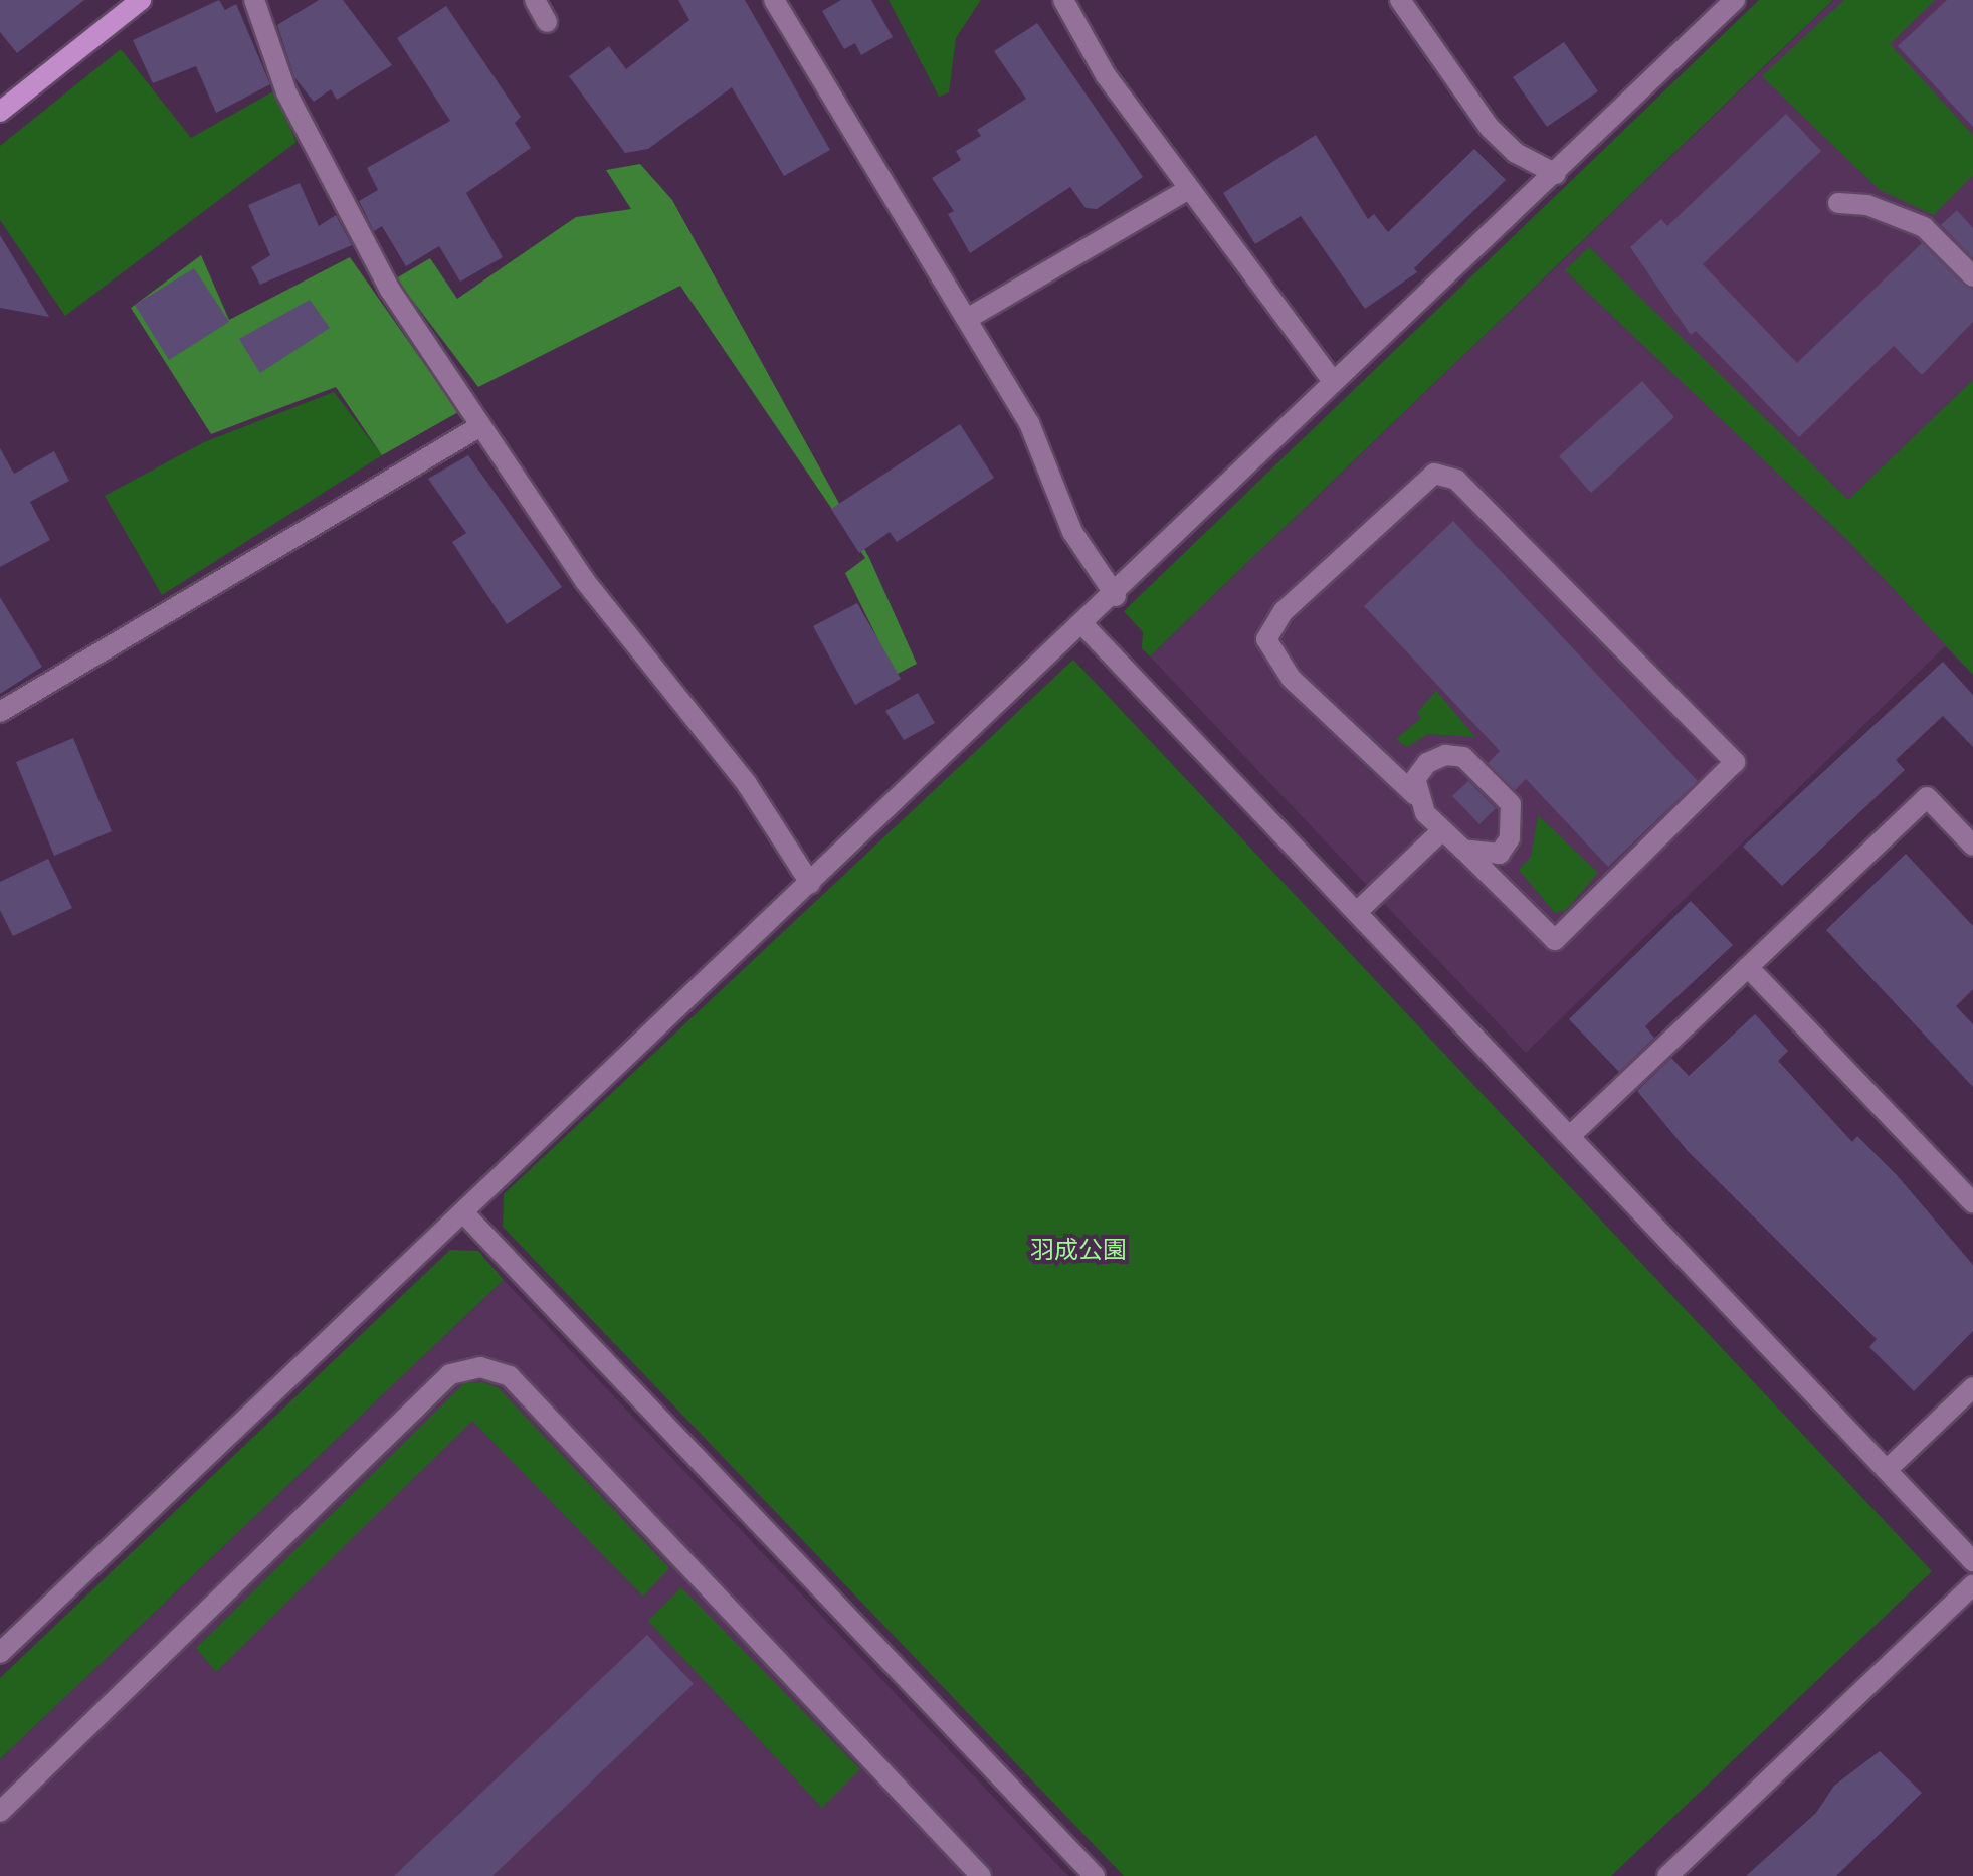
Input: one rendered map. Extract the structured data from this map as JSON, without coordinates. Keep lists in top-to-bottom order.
{
  "parks": ["羽成公園"]
}
